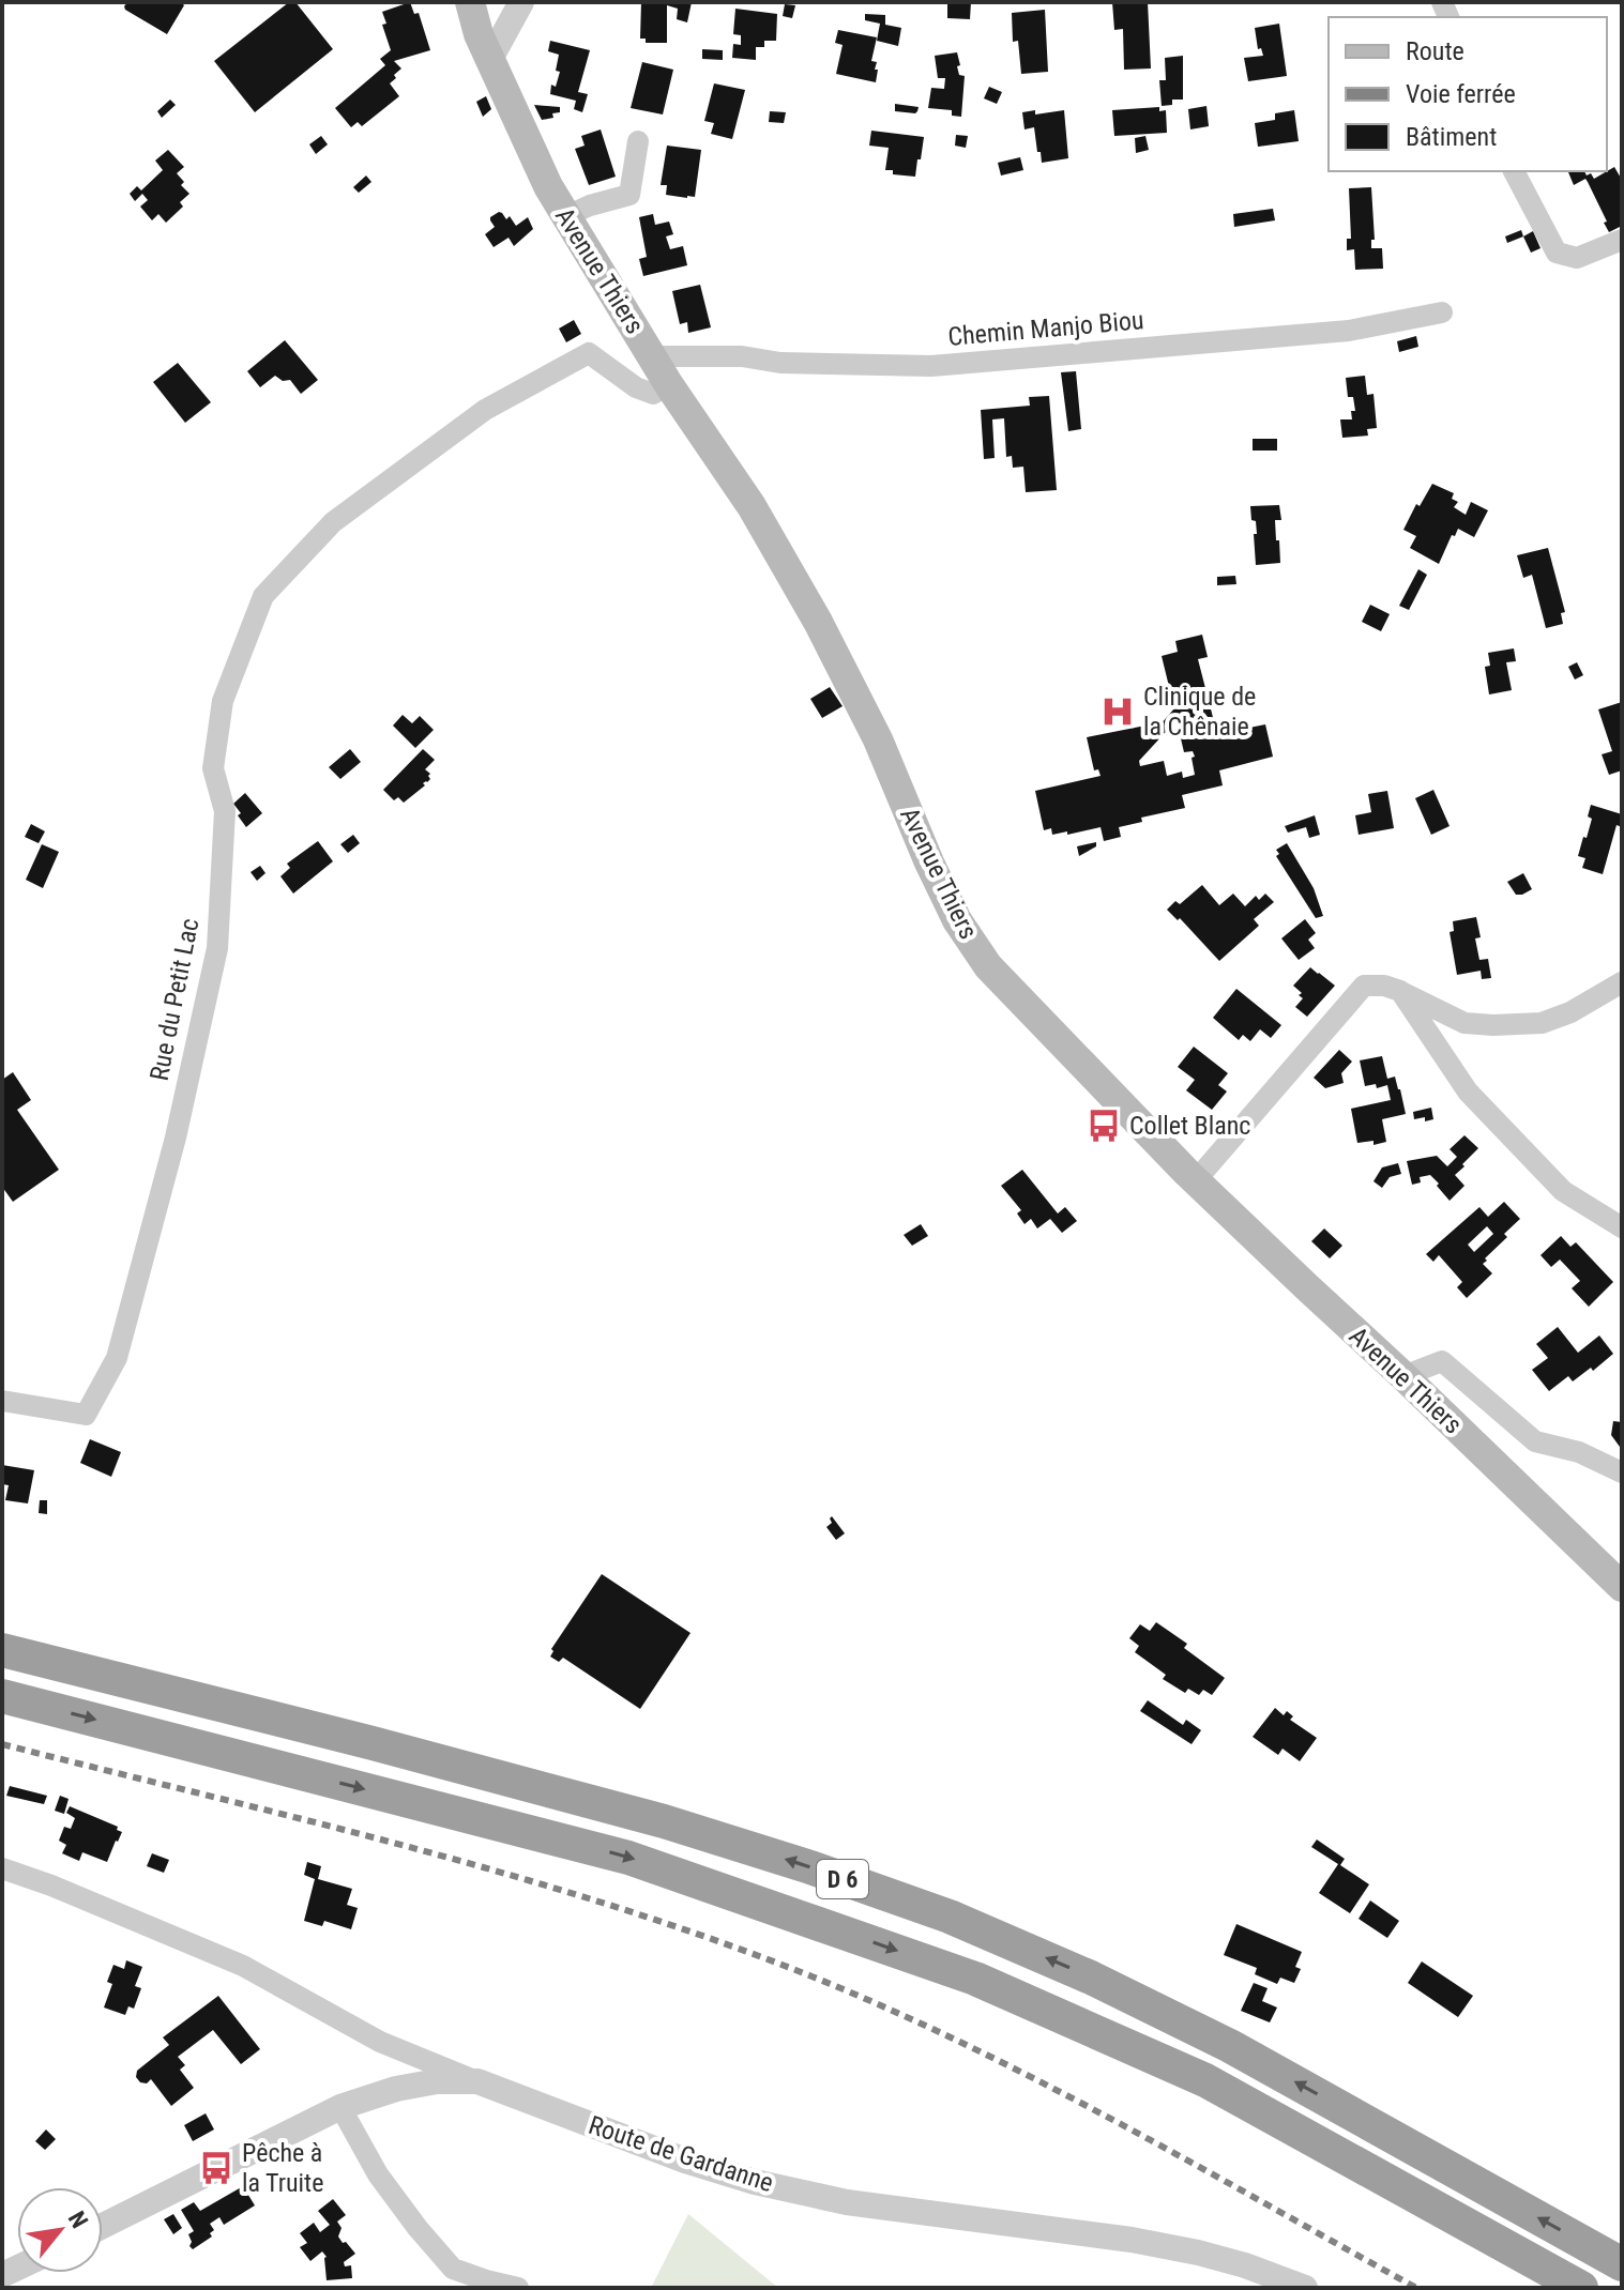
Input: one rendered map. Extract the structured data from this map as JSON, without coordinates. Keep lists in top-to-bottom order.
{
  "streets": {
    "highway": ["D 6"],
    "main road": ["Avenue Thiers"],
    "street": ["Chemin Manjo Biou", "Rue du Petit Lac", "Route de Gardanne"]
  },
  "crossings": [
    ["Avenue Thiers", "Chemin Manjo Biou"],
    ["Avenue Thiers", "Rue du Petit Lac"]
  ],
  "places": {
    "hospital": ["Clinique de la Chênaie"],
    "bus stop": ["Collet Blanc", "Pêche à la Truite"]
  },
  "legend": ["Route", "Voie ferrée", "Bâtiment"],
  "north": "top right"
}
